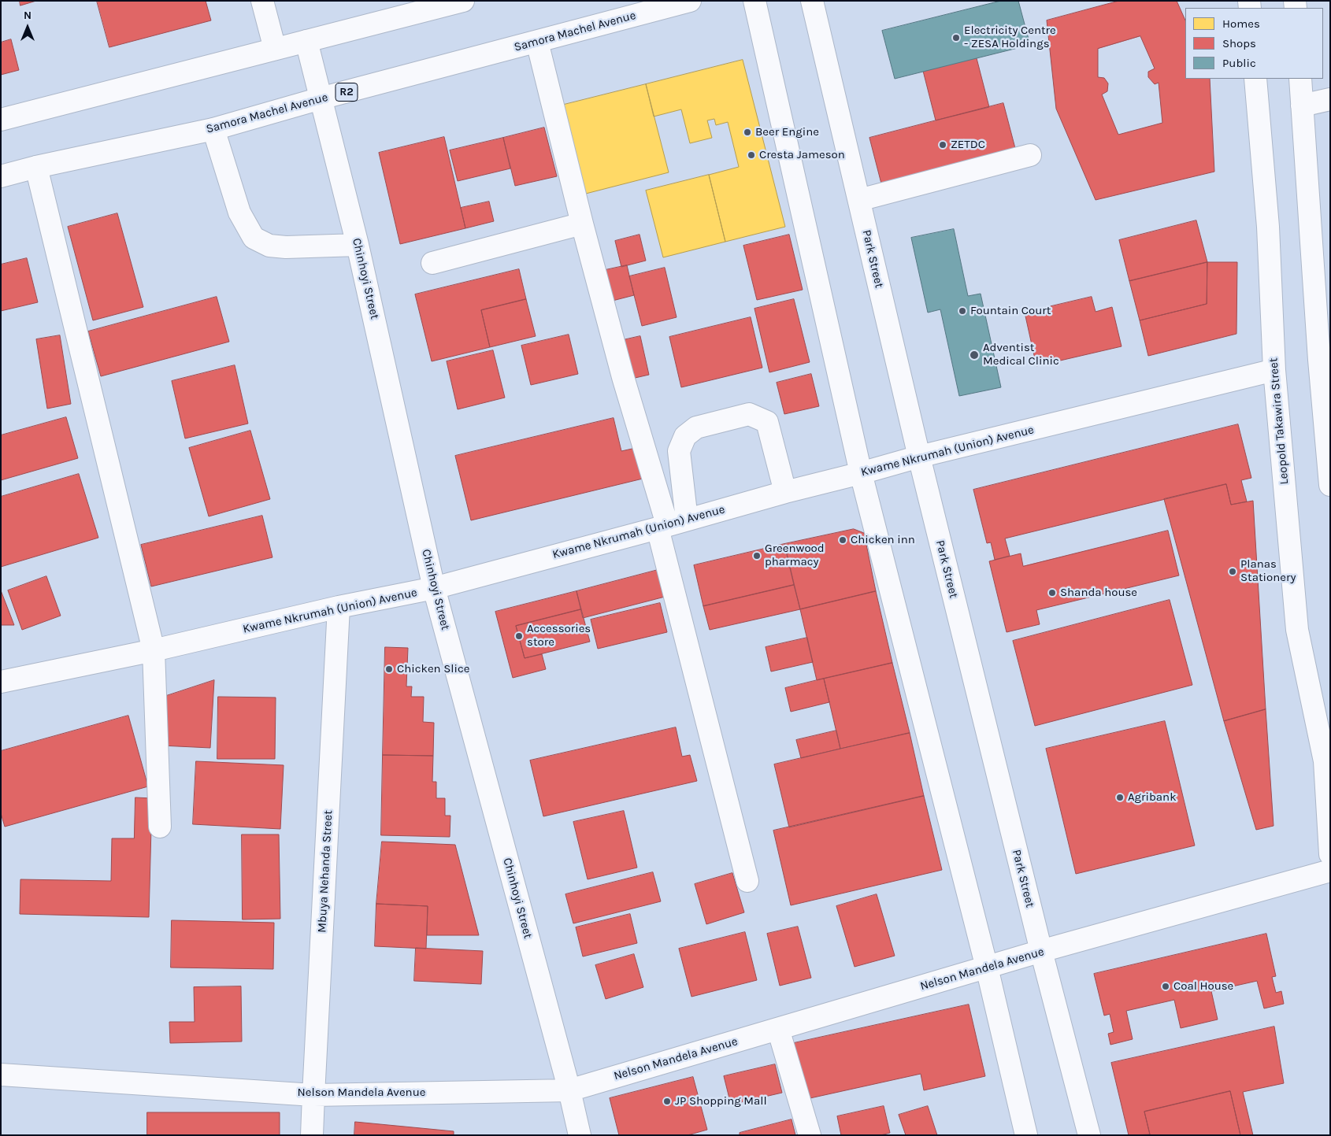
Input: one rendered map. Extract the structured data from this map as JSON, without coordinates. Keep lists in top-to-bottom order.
{
  "streets": {
    "main road": [
      "Samora Machel Avenue",
      "R2",
      "Park Street",
      "Chinhoyi Street",
      "Leopold Takawira Street",
      "Kwame Nkrumah (Union) Avenue",
      "Mbuya Nehanda Street",
      "Nelson Mandela Avenue"
    ]
  },
  "crossings": [
    ["Samora Machel Avenue", "Chinhoyi Street"],
    ["Park Street", "Kwame Nkrumah (Union) Avenue"],
    ["Park Street", "Nelson Mandela Avenue"],
    ["Chinhoyi Street", "Kwame Nkrumah (Union) Avenue"],
    ["Chinhoyi Street", "Nelson Mandela Avenue"],
    ["Leopold Takawira Street", "Kwame Nkrumah (Union) Avenue"],
    ["Kwame Nkrumah (Union) Avenue", "Mbuya Nehanda Street"],
    ["Mbuya Nehanda Street", "Nelson Mandela Avenue"]
  ],
  "places": [
    "Electricity Centre - ZESA Holdings",
    "Beer Engine",
    "ZETDC",
    "Cresta Jameson",
    "Fountain Court",
    "Adventist Medical Clinic",
    "Chicken inn",
    "Greenwood pharmacy",
    "Planas Stationery",
    "Shanda house",
    "Accessories store",
    "Chicken Slice",
    "Agribank",
    "Coal House",
    "JP Shopping Mall"
  ],
  "legend": ["Homes", "Shops", "Public"],
  "north": "top"
}
